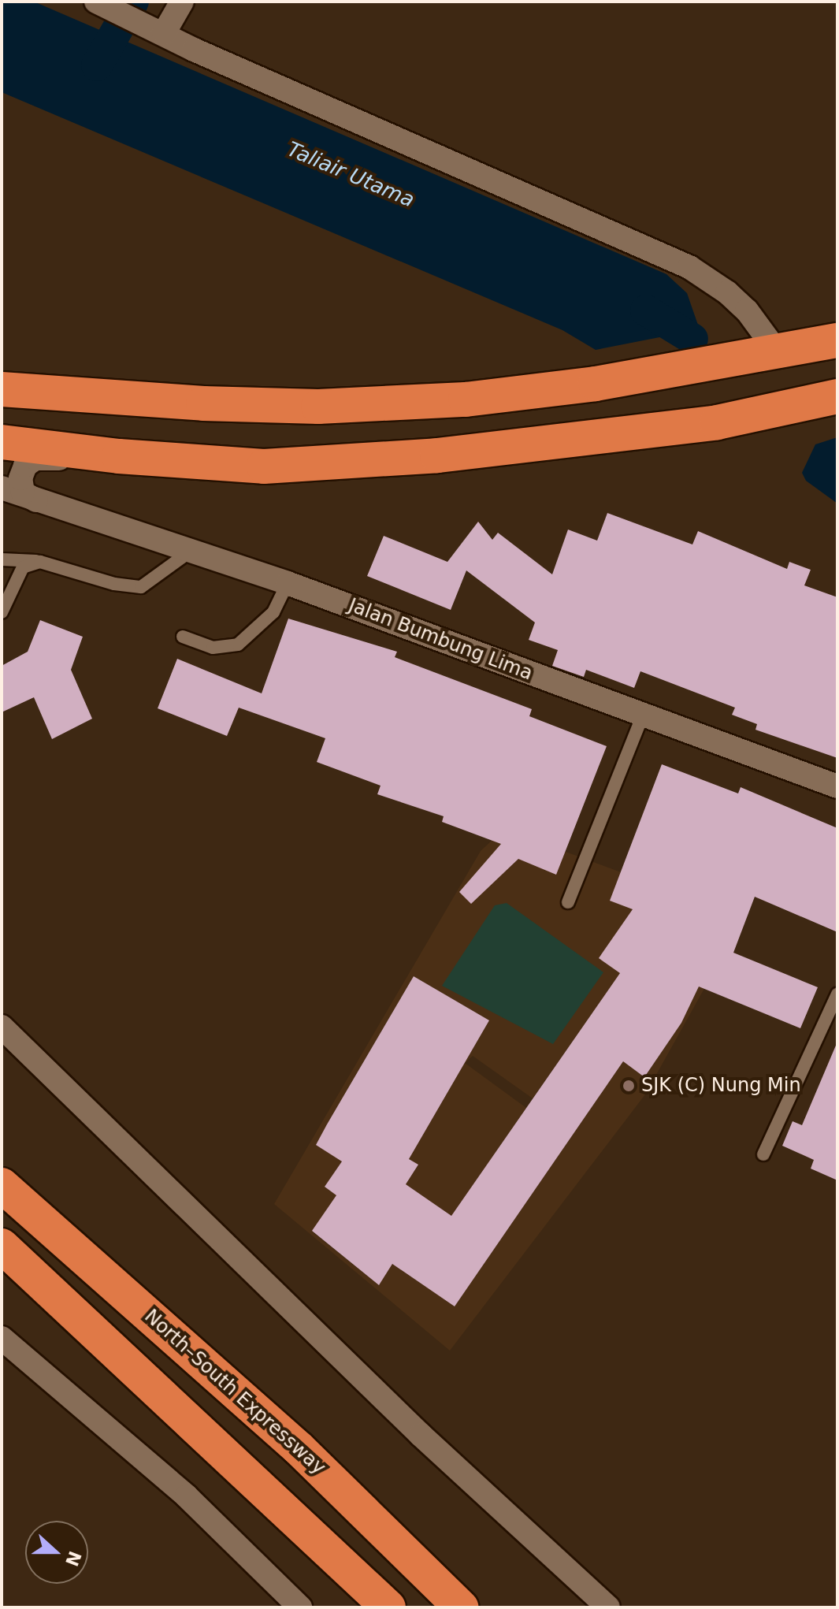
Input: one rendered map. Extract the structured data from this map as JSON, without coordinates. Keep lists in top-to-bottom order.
{
  "streets": {
    "highway": ["North–South Expressway"],
    "street": ["Jalan Bumbung Lima"]
  },
  "water": ["Taliair Utama"],
  "places": ["SJK (C) Nung Min"],
  "north": "right"
}
